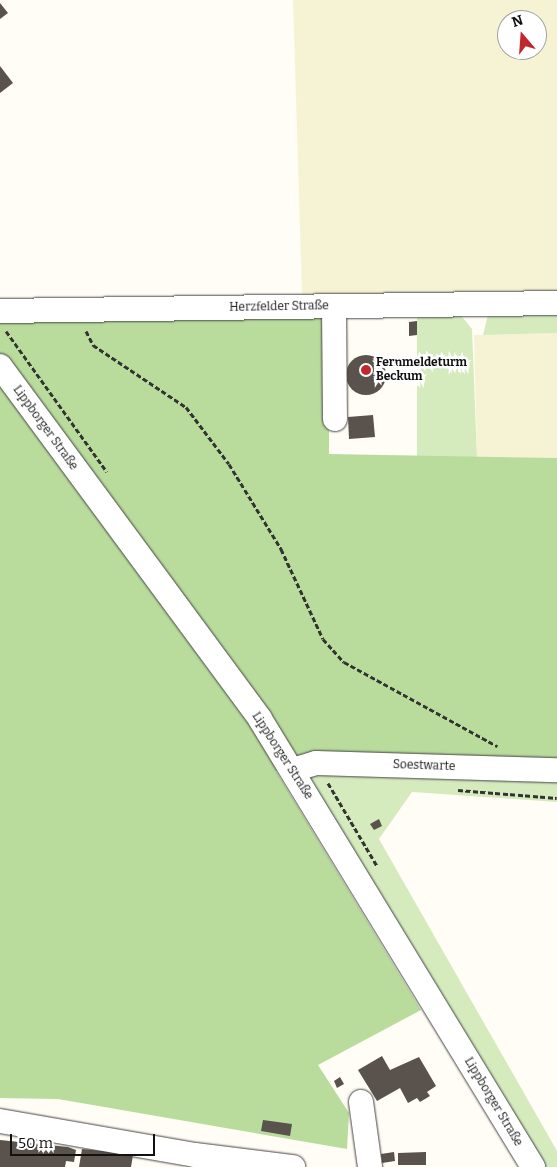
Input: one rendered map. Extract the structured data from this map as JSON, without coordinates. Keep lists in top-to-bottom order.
{
  "streets": {
    "street": ["Herzfelder Straße", "Lippborger Straße", "Soestwarte"]
  },
  "crossings": [
    ["Lippborger Straße", "Soestwarte"]
  ],
  "places": ["Fernmeldeturm Beckum"],
  "scale_bar": "50 m",
  "north": "top"
}
